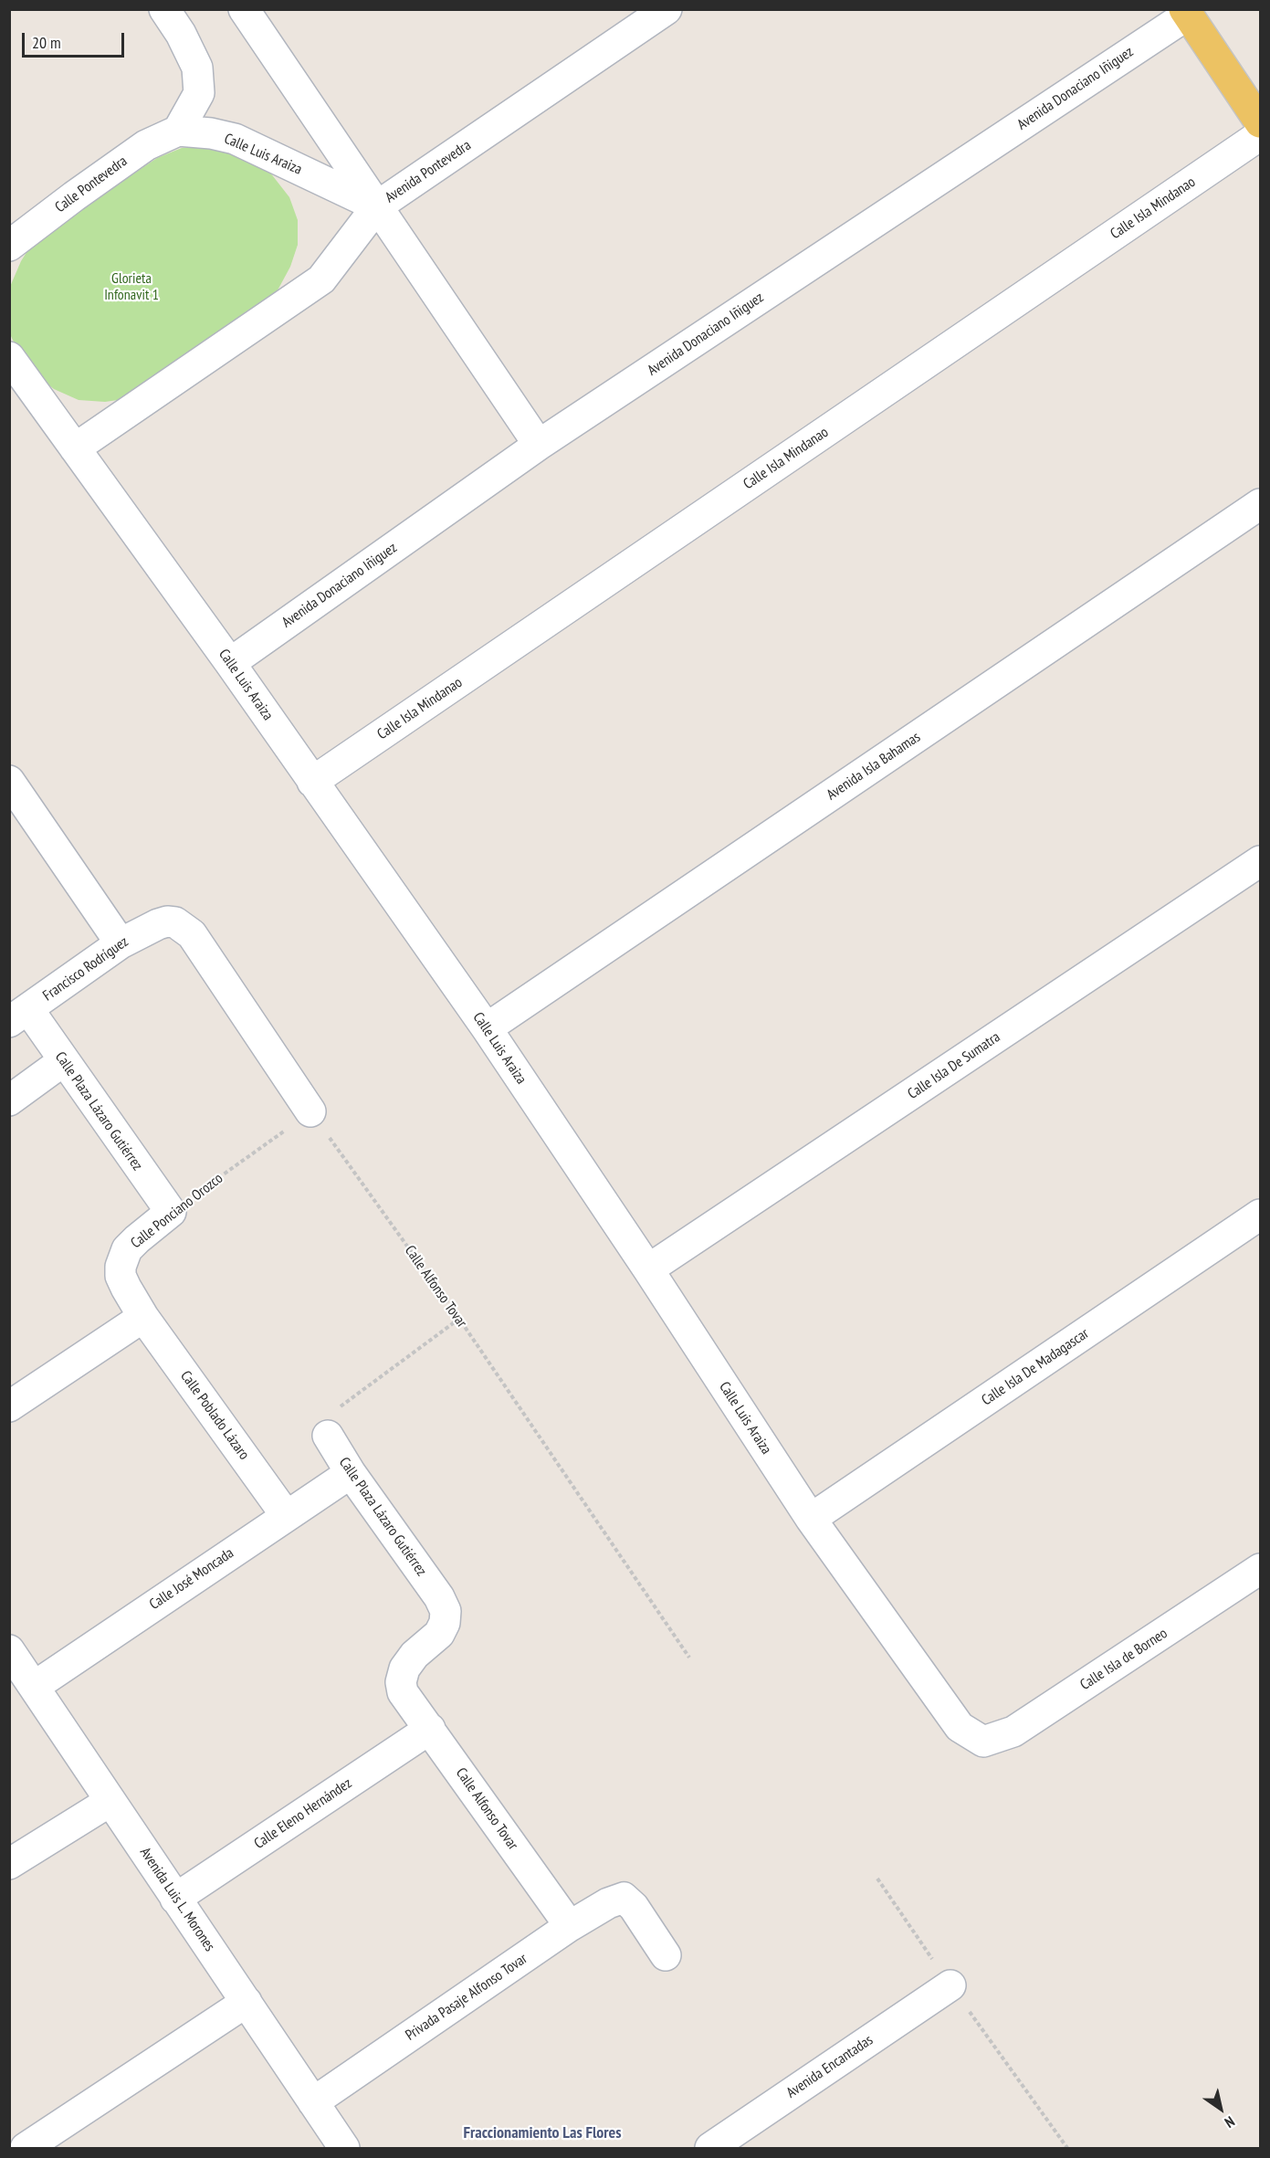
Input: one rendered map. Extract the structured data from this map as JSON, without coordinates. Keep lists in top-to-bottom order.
{
  "streets": {
    "street": [
      "Avenida Donaciano Iñiguez",
      "Calle Luis Araiza",
      "Avenida Pontevedra",
      "Calle Pontevedra",
      "Calle Isla Mindanao",
      "Avenida Isla Bahamas",
      "Francisco Rodríguez",
      "Calle Isla De Sumatra",
      "Calle Plaza Lázaro Gutiérrez",
      "Calle Ponciano Orozco",
      "Calle Alfonso Tovar",
      "Calle Isla De Madagascar",
      "Calle Poblado Lázaro",
      "Calle José Moncada",
      "Calle Isla de Borneo",
      "Calle Eleno Hernández",
      "Avenida Luis L. Morones",
      "Privada Pasaje Alfonso Tovar",
      "Avenida Encantadas"
    ]
  },
  "crossings": [
    ["Avenida Donaciano Iñiguez", "Calle Luis Araiza"],
    ["Calle Luis Araiza", "Avenida Pontevedra"],
    ["Calle Luis Araiza", "Calle Pontevedra"],
    ["Calle Luis Araiza", "Calle Isla Mindanao"],
    ["Calle Luis Araiza", "Avenida Isla Bahamas"],
    ["Calle Luis Araiza", "Calle Isla De Sumatra"],
    ["Calle Luis Araiza", "Calle Isla De Madagascar"],
    ["Calle Luis Araiza", "Calle Isla de Borneo"],
    ["Francisco Rodríguez", "Calle Plaza Lázaro Gutiérrez"],
    ["Francisco Rodríguez", "Calle Ponciano Orozco"],
    ["Francisco Rodríguez", "Calle Alfonso Tovar"],
    ["Calle Plaza Lázaro Gutiérrez", "Calle Ponciano Orozco"],
    ["Calle Plaza Lázaro Gutiérrez", "Calle Alfonso Tovar"],
    ["Calle Plaza Lázaro Gutiérrez", "Calle José Moncada"],
    ["Calle Ponciano Orozco", "Calle Alfonso Tovar"],
    ["Calle Ponciano Orozco", "Calle Poblado Lázaro"],
    ["Calle Alfonso Tovar", "Calle Eleno Hernández"],
    ["Calle Alfonso Tovar", "Privada Pasaje Alfonso Tovar"],
    ["Calle Poblado Lázaro", "Calle José Moncada"],
    ["Calle José Moncada", "Avenida Luis L. Morones"],
    ["Calle Eleno Hernández", "Avenida Luis L. Morones"],
    ["Avenida Luis L. Morones", "Privada Pasaje Alfonso Tovar"]
  ],
  "districts": ["Fraccionamiento Las Flores"],
  "parks": ["Glorieta Infonavit 1"],
  "scale_bar": "20 m",
  "north": "bottom right"
}
